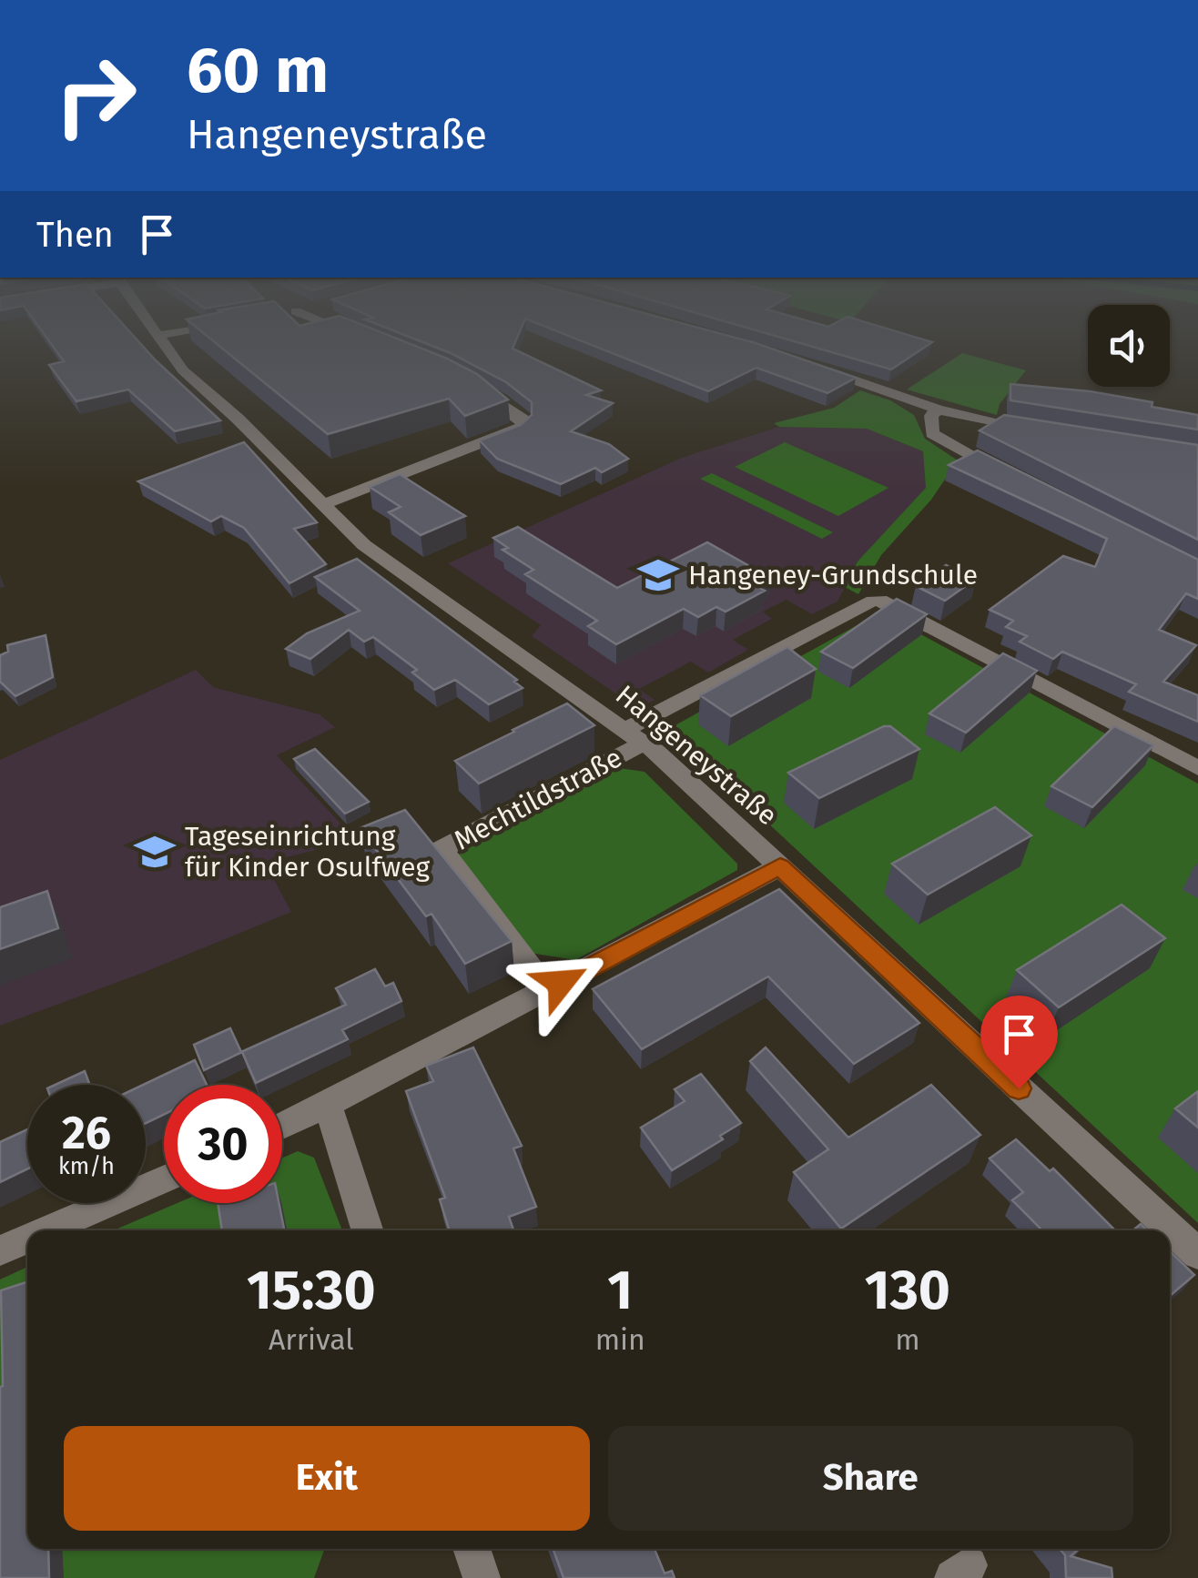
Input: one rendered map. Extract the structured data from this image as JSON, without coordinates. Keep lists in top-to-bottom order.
{
  "streets": {
    "street": ["Hangeneystraße", "Mechtildstraße"]
  },
  "crossings": [
    ["Hangeneystraße", "Mechtildstraße"]
  ],
  "places": {
    "school or university": ["Hangeney-Grundschule", "Tageseinrichtung für Kinder Osulfweg"]
  },
  "page": {
    "turn": ["60 m", "Hangeneystraße"],
    "then": "Then",
    "speed": "26 km/h",
    "limit": "30",
    "eta": [
      "15:30",
      "Arrival",
      "1",
      "min",
      "130",
      "m"
    ],
    "buttons": ["Exit", "Share"]
  }
}
